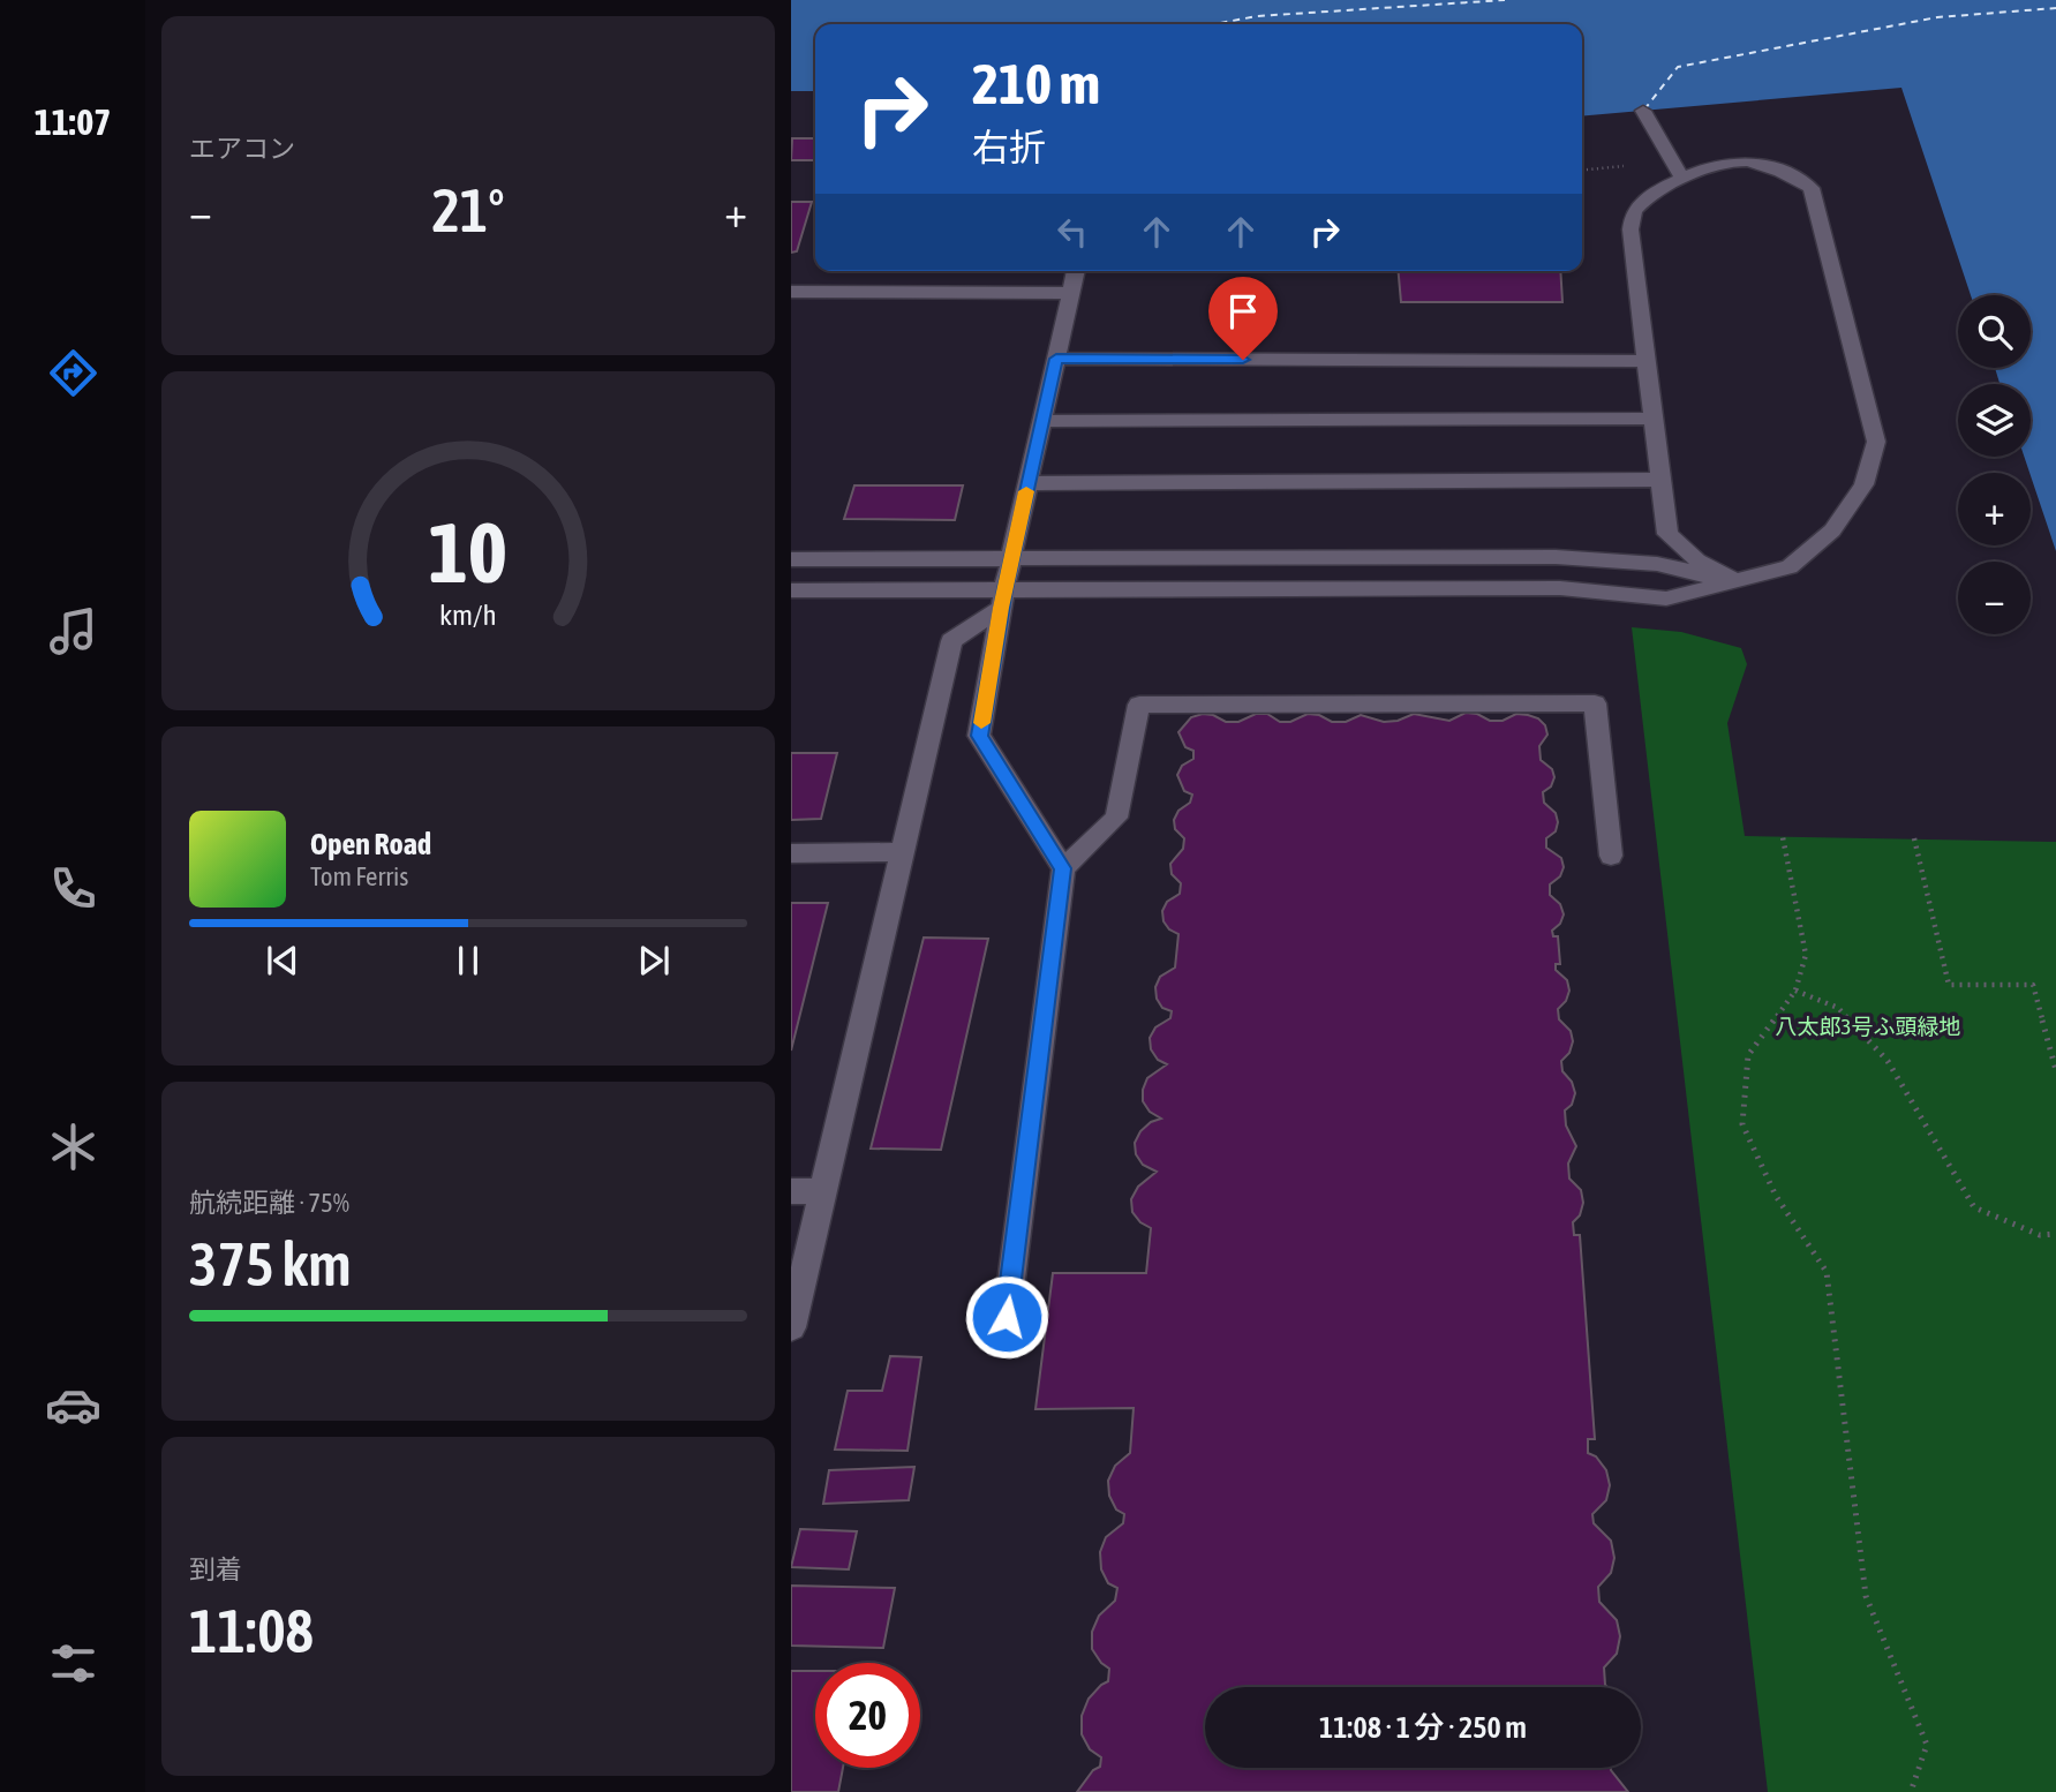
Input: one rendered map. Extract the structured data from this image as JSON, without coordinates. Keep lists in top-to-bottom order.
{
  "parks": ["八太郎3号ふ頭緑地"],
  "page": {
    "tabs": "11:07",
    "tile": [
      "エアコン",
      ["航続距離 · 75%", "375 km"],
      ["到着", "11:08"]
    ],
    "turn": ["210 m", "右折"],
    "heat": ["−", "21°", "+"],
    "map_buttons": ["+", "−"],
    "song": ["Open Road", "Tom Ferris"],
    "limit": "20",
    "trip": "11:08 · 1 分 · 250 m",
    "gauge": ["10", "km/h"]
  }
}
